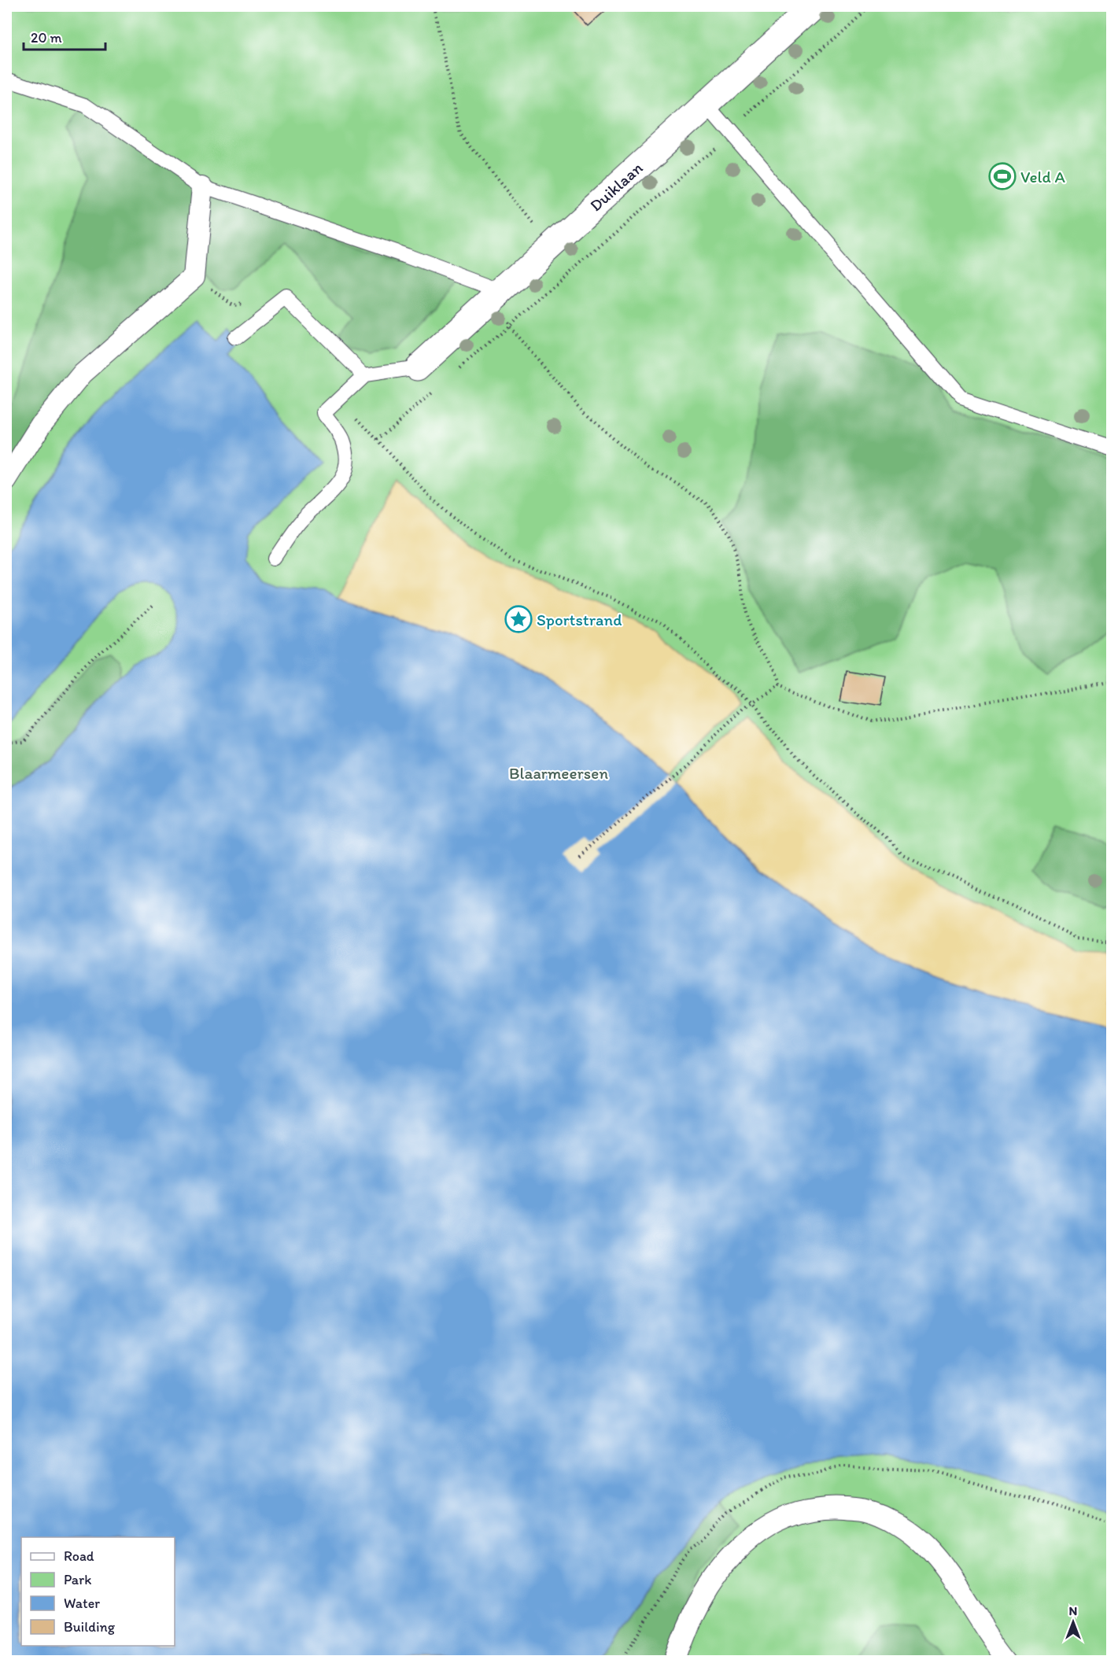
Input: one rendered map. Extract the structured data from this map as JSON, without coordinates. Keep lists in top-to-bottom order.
{
  "streets": {
    "street": ["Duiklaan"]
  },
  "parks": ["Blaarmeersen"],
  "places": {
    "sports": ["Veld A"],
    "place": ["Sportstrand"]
  },
  "legend": [
    "Road",
    "Park",
    "Water",
    "Building"
  ],
  "scale_bar": "20 m",
  "north": "top"
}
